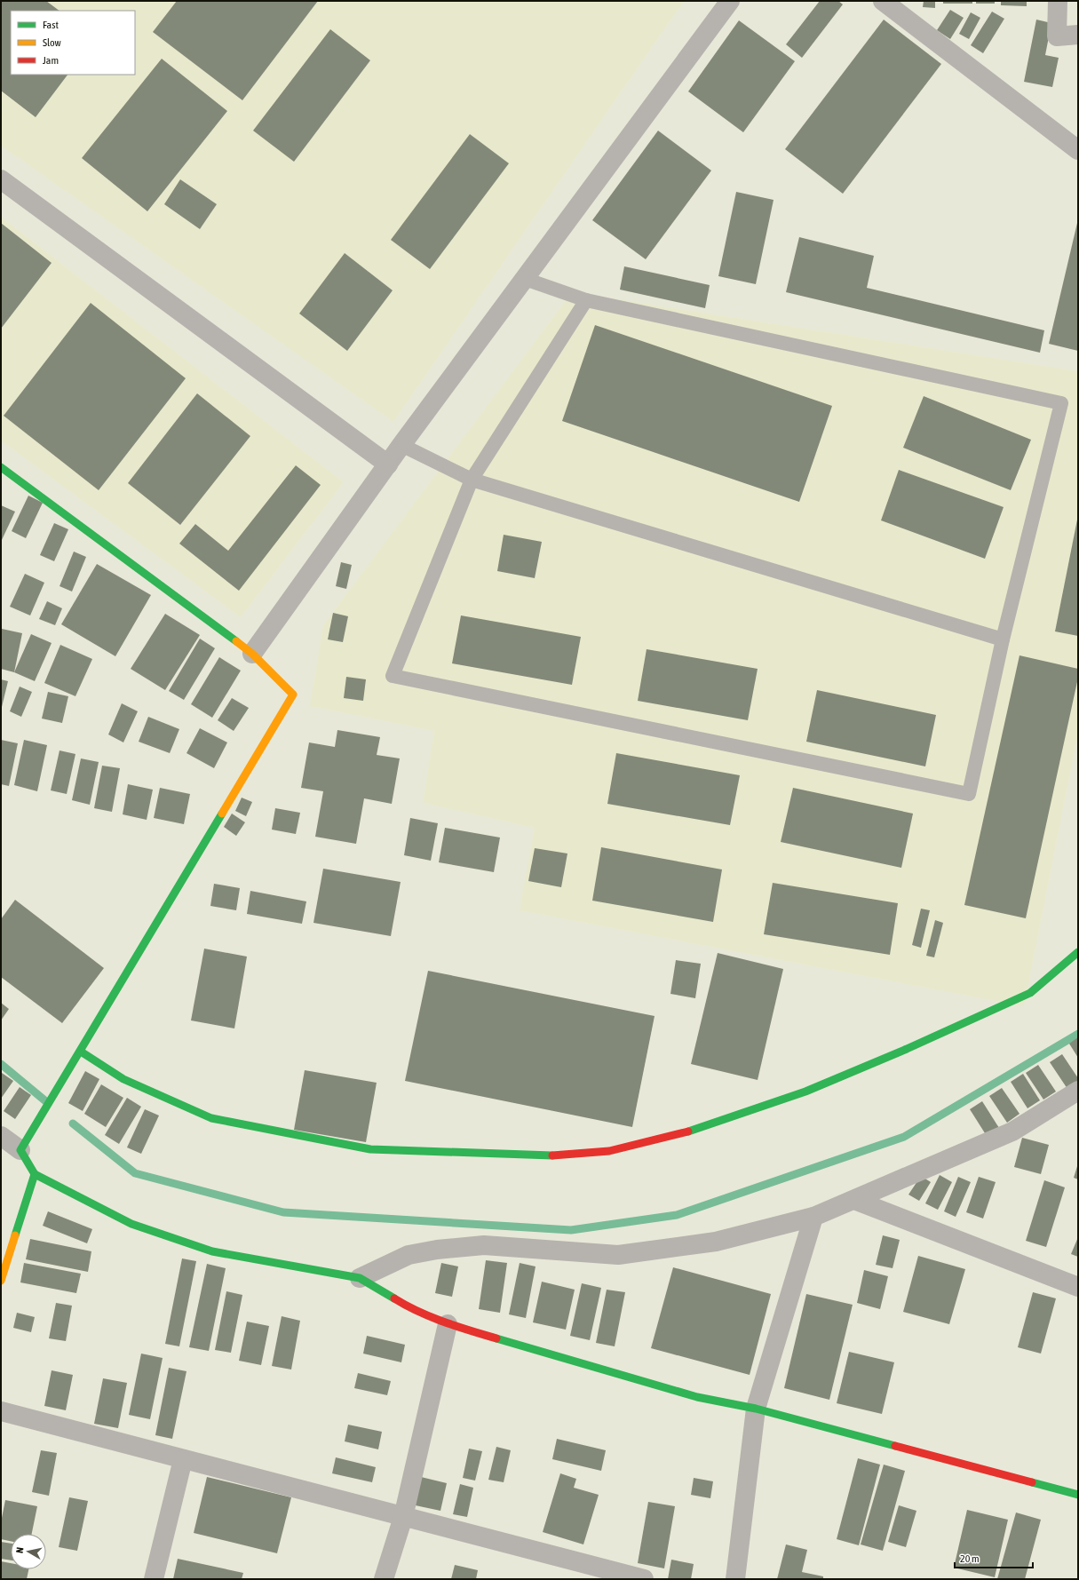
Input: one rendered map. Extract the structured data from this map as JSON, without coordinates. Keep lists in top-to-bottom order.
{
  "legend": ["Fast", "Slow", "Jam"],
  "scale_bar": "20 m",
  "north": "left"
}
